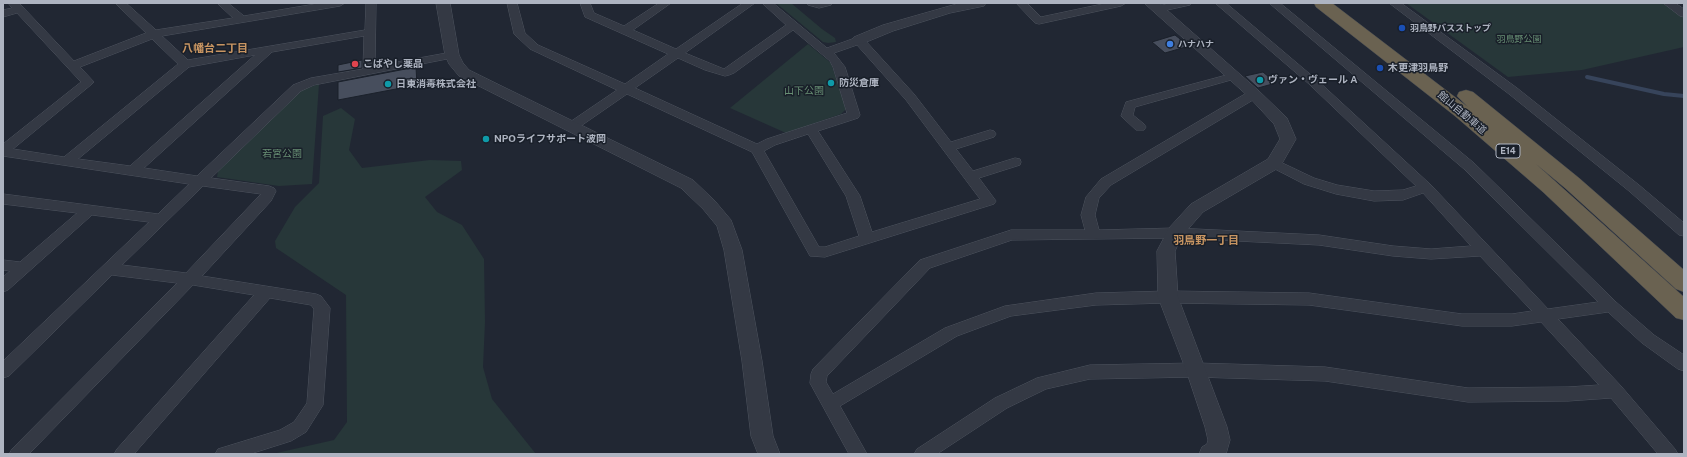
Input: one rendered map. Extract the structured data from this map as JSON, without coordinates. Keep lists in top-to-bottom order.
{
  "streets": {
    "highway": ["館山自動車道", "E14"]
  },
  "districts": ["八幡台二丁目", "羽鳥野一丁目"],
  "parks": ["羽鳥野公園", "山下公園", "若宮公園"],
  "places": [
    "羽鳥野バスストップ",
    "ハナハナ",
    "こばやし薬品",
    "木更津羽鳥野",
    "ヴァン・ヴェール A",
    "防災倉庫",
    "日東消毒株式会社",
    "NPOライフサポート波岡"
  ]
}
